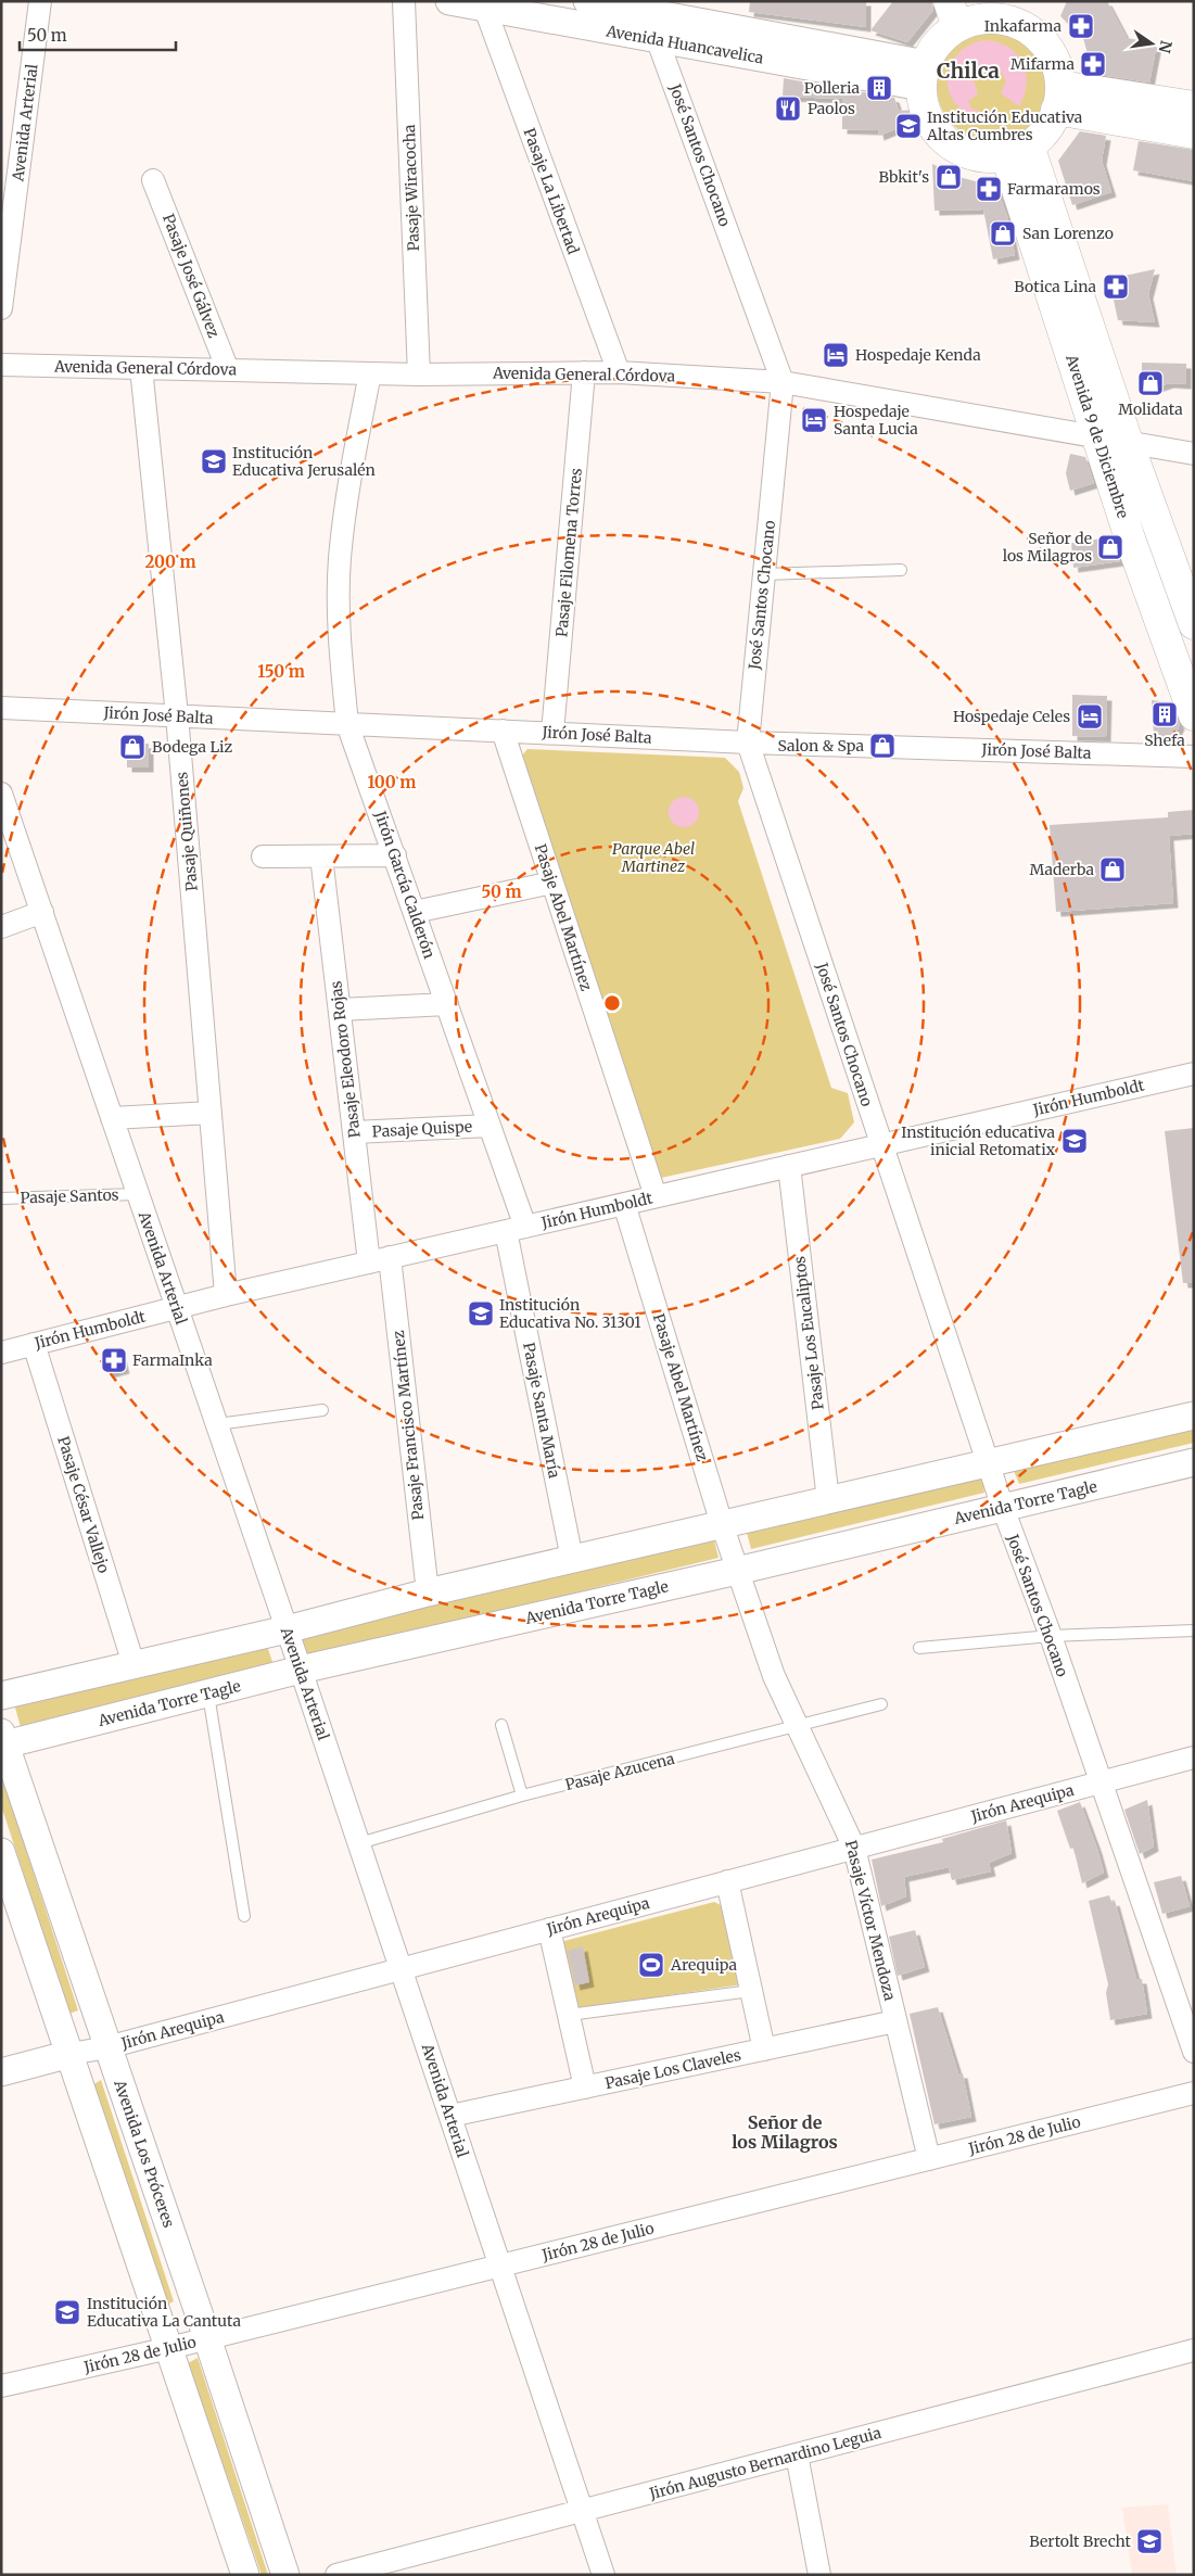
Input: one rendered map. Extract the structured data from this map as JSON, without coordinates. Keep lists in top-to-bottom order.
{
  "streets": {
    "main road": ["Avenida 9 de Diciembre"],
    "street": [
      "Avenida Huancavelica",
      "Avenida Arterial",
      "José Santos Chocano",
      "Pasaje Wiracocha",
      "Pasaje La Libertad",
      "Pasaje José Gálvez",
      "Avenida General Córdova",
      "Pasaje Filomena Torres",
      "Jirón José Balta",
      "Pasaje Quiñones",
      "Jirón García Calderón",
      "Pasaje Abel Martínez",
      "Pasaje Eleodoro Rojas",
      "Jirón Humboldt",
      "Pasaje Quispe",
      "Pasaje Los Eucaliptos",
      "Pasaje Santa María",
      "Pasaje Francisco Martínez",
      "Avenida Torre Tagle",
      "Pasaje César Vallejo",
      "Jirón Arequipa",
      "Pasaje Víctor Mendoza",
      "Pasaje Los Claveles",
      "Jirón 28 de Julio",
      "Avenida Los Próceres",
      "Jirón Augusto Bernardino Leguia"
    ],
    "lane": ["Pasaje Santos", "Pasaje Azucena"]
  },
  "crossings": [
    ["Avenida Huancavelica", "José Santos Chocano"],
    ["Avenida Huancavelica", "Pasaje La Libertad"],
    ["Avenida Huancavelica", "Avenida 9 de Diciembre"],
    ["Avenida Arterial", "Jirón Humboldt"],
    ["Avenida Arterial", "Pasaje Santos"],
    ["Avenida Arterial", "Avenida Torre Tagle"],
    ["Avenida Arterial", "Pasaje Azucena"],
    ["Avenida Arterial", "Jirón Arequipa"],
    ["Avenida Arterial", "Pasaje Los Claveles"],
    ["Avenida Arterial", "Jirón 28 de Julio"],
    ["Avenida Arterial", "Jirón Augusto Bernardino Leguia"],
    ["José Santos Chocano", "Avenida General Córdova"],
    ["José Santos Chocano", "Jirón José Balta"],
    ["José Santos Chocano", "Jirón Humboldt"],
    ["José Santos Chocano", "Avenida Torre Tagle"],
    ["José Santos Chocano", "Jirón Arequipa"],
    ["Pasaje Wiracocha", "Avenida General Córdova"],
    ["Pasaje La Libertad", "Avenida General Córdova"],
    ["Pasaje José Gálvez", "Avenida General Córdova"],
    ["Avenida General Córdova", "Avenida 9 de Diciembre"],
    ["Avenida General Córdova", "Pasaje Filomena Torres"],
    ["Avenida General Córdova", "Pasaje Quiñones"],
    ["Avenida General Córdova", "Jirón García Calderón"],
    ["Pasaje Filomena Torres", "Jirón José Balta"],
    ["Jirón José Balta", "Pasaje Quiñones"],
    ["Jirón José Balta", "Jirón García Calderón"],
    ["Jirón José Balta", "Pasaje Abel Martínez"],
    ["Pasaje Quiñones", "Jirón Humboldt"],
    ["Jirón García Calderón", "Jirón Humboldt"],
    ["Jirón García Calderón", "Pasaje Quispe"],
    ["Jirón García Calderón", "Pasaje Santa María"],
    ["Pasaje Abel Martínez", "Jirón Humboldt"],
    ["Pasaje Abel Martínez", "Avenida Torre Tagle"],
    ["Pasaje Abel Martínez", "Pasaje Víctor Mendoza"],
    ["Pasaje Eleodoro Rojas", "Jirón Humboldt"],
    ["Pasaje Eleodoro Rojas", "Pasaje Quispe"],
    ["Pasaje Eleodoro Rojas", "Pasaje Francisco Martínez"],
    ["Jirón Humboldt", "Pasaje Los Eucaliptos"],
    ["Jirón Humboldt", "Pasaje Santa María"],
    ["Jirón Humboldt", "Pasaje Francisco Martínez"],
    ["Jirón Humboldt", "Pasaje César Vallejo"],
    ["Avenida Torre Tagle", "Pasaje Víctor Mendoza"],
    ["Avenida Torre Tagle", "Avenida Los Próceres"],
    ["Pasaje Azucena", "Pasaje Víctor Mendoza"],
    ["Jirón Arequipa", "Pasaje Víctor Mendoza"],
    ["Jirón Arequipa", "Avenida Los Próceres"],
    ["Pasaje Víctor Mendoza", "Pasaje Los Claveles"],
    ["Pasaje Víctor Mendoza", "Jirón 28 de Julio"],
    ["Jirón 28 de Julio", "Avenida Los Próceres"]
  ],
  "districts": ["Chilca", "Señor de los Milagros"],
  "parks": ["Parque Abel Martinez"],
  "places": {
    "pharmacy": [
      "Inkafarma",
      "Mifarma",
      "Farmaramos",
      "Botica Lina",
      "FarmaInka"
    ],
    "building": ["Polleria", "Shefa"],
    "restaurant": ["Paolos"],
    "school or university": [
      "Institución Educativa Altas Cumbres",
      "Institución Educativa Jerusalén",
      "Institución educativa inicial Retomatix",
      "Institución Educativa No. 31301",
      "Institución Educativa La Cantuta",
      "Bertolt Brecht"
    ],
    "shop": [
      "Bbkit's",
      "San Lorenzo",
      "Molidata",
      "Señor de los Milagros",
      "Salon & Spa",
      "Bodega Liz",
      "Maderba"
    ],
    "hotel": ["Hospedaje Kenda", "Hospedaje Santa Lucia", "Hospedaje Celes"],
    "sports": ["Arequipa"]
  },
  "scale_bar": "50 m",
  "north": "right",
  "rings": [
    "200 m",
    "150 m",
    "100 m",
    "50 m"
  ]
}
